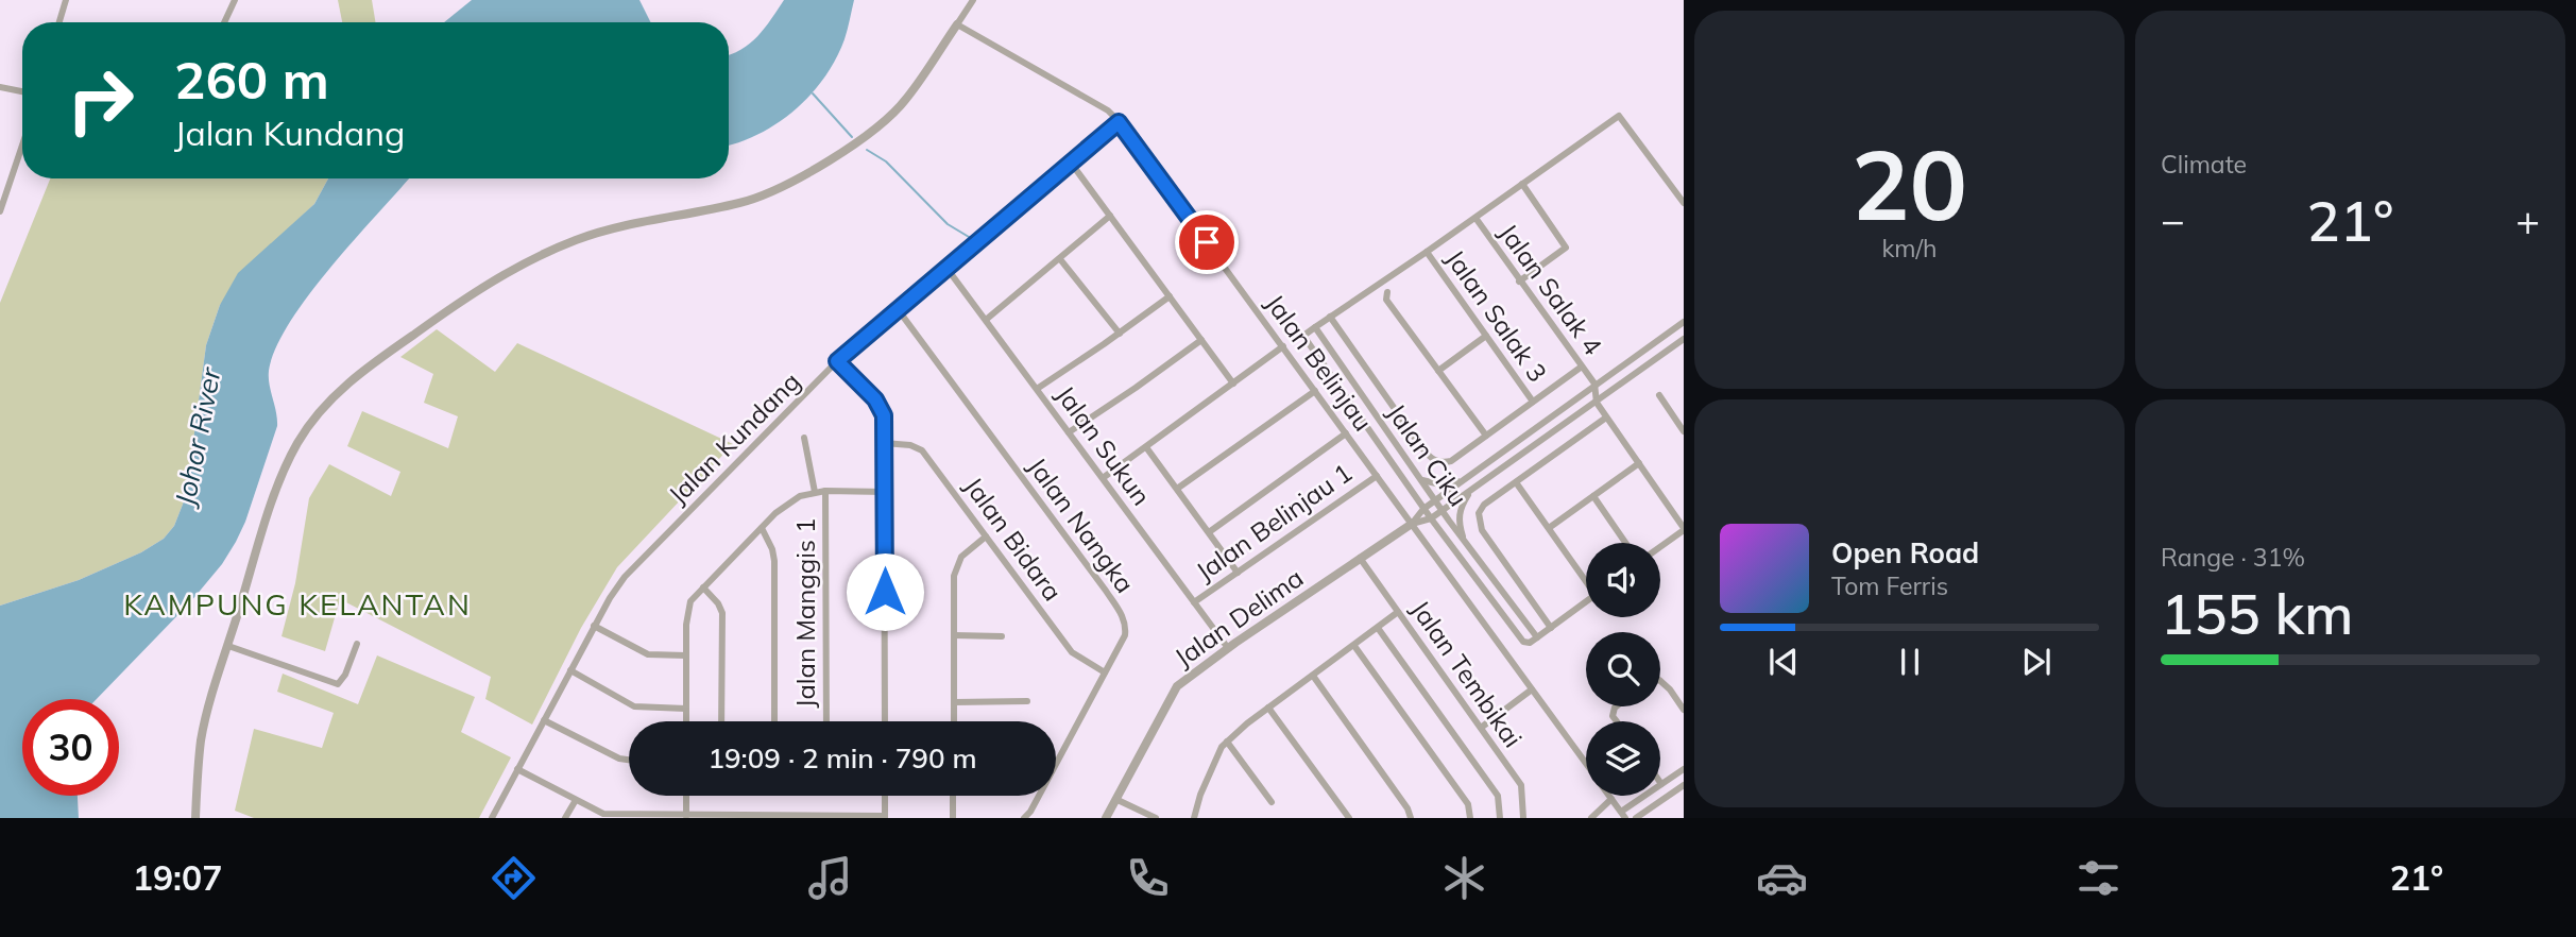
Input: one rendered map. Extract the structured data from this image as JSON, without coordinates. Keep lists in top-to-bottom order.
{
  "streets": {
    "street": [
      "Jalan Salak 4",
      "Jalan Salak 3",
      "Jalan Belinjau",
      "Jalan Kundang",
      "Jalan Sukun",
      "Jalan Ciku",
      "Jalan Belinjau 1",
      "Jalan Nangka",
      "Jalan Bidara",
      "Jalan Manggis 1",
      "Jalan Delima",
      "Jalan Tembikai"
    ]
  },
  "crossings": [
    ["Jalan Salak 4", "Jalan Delima"],
    ["Jalan Belinjau", "Jalan Kundang"],
    ["Jalan Belinjau", "Jalan Belinjau 1"],
    ["Jalan Belinjau", "Jalan Delima"],
    ["Jalan Kundang", "Jalan Sukun"],
    ["Jalan Kundang", "Jalan Nangka"],
    ["Jalan Sukun", "Jalan Belinjau 1"],
    ["Jalan Sukun", "Jalan Delima"],
    ["Jalan Ciku", "Jalan Delima"],
    ["Jalan Nangka", "Jalan Bidara"],
    ["Jalan Delima", "Jalan Tembikai"]
  ],
  "districts": ["KAMPUNG KELANTAN"],
  "water": ["Johor River"],
  "page": {
    "tile": [
      ["20", "km/h"],
      "Climate",
      ["Range · 31%", "155 km"]
    ],
    "turn": ["260 m", "Jalan Kundang"],
    "heat": ["−", "21°", "+"],
    "song": ["Open Road", "Tom Ferris"],
    "limit": "30",
    "trip": "19:09 · 2 min · 790 m",
    "tabs": ["19:07", "21°"]
  }
}
